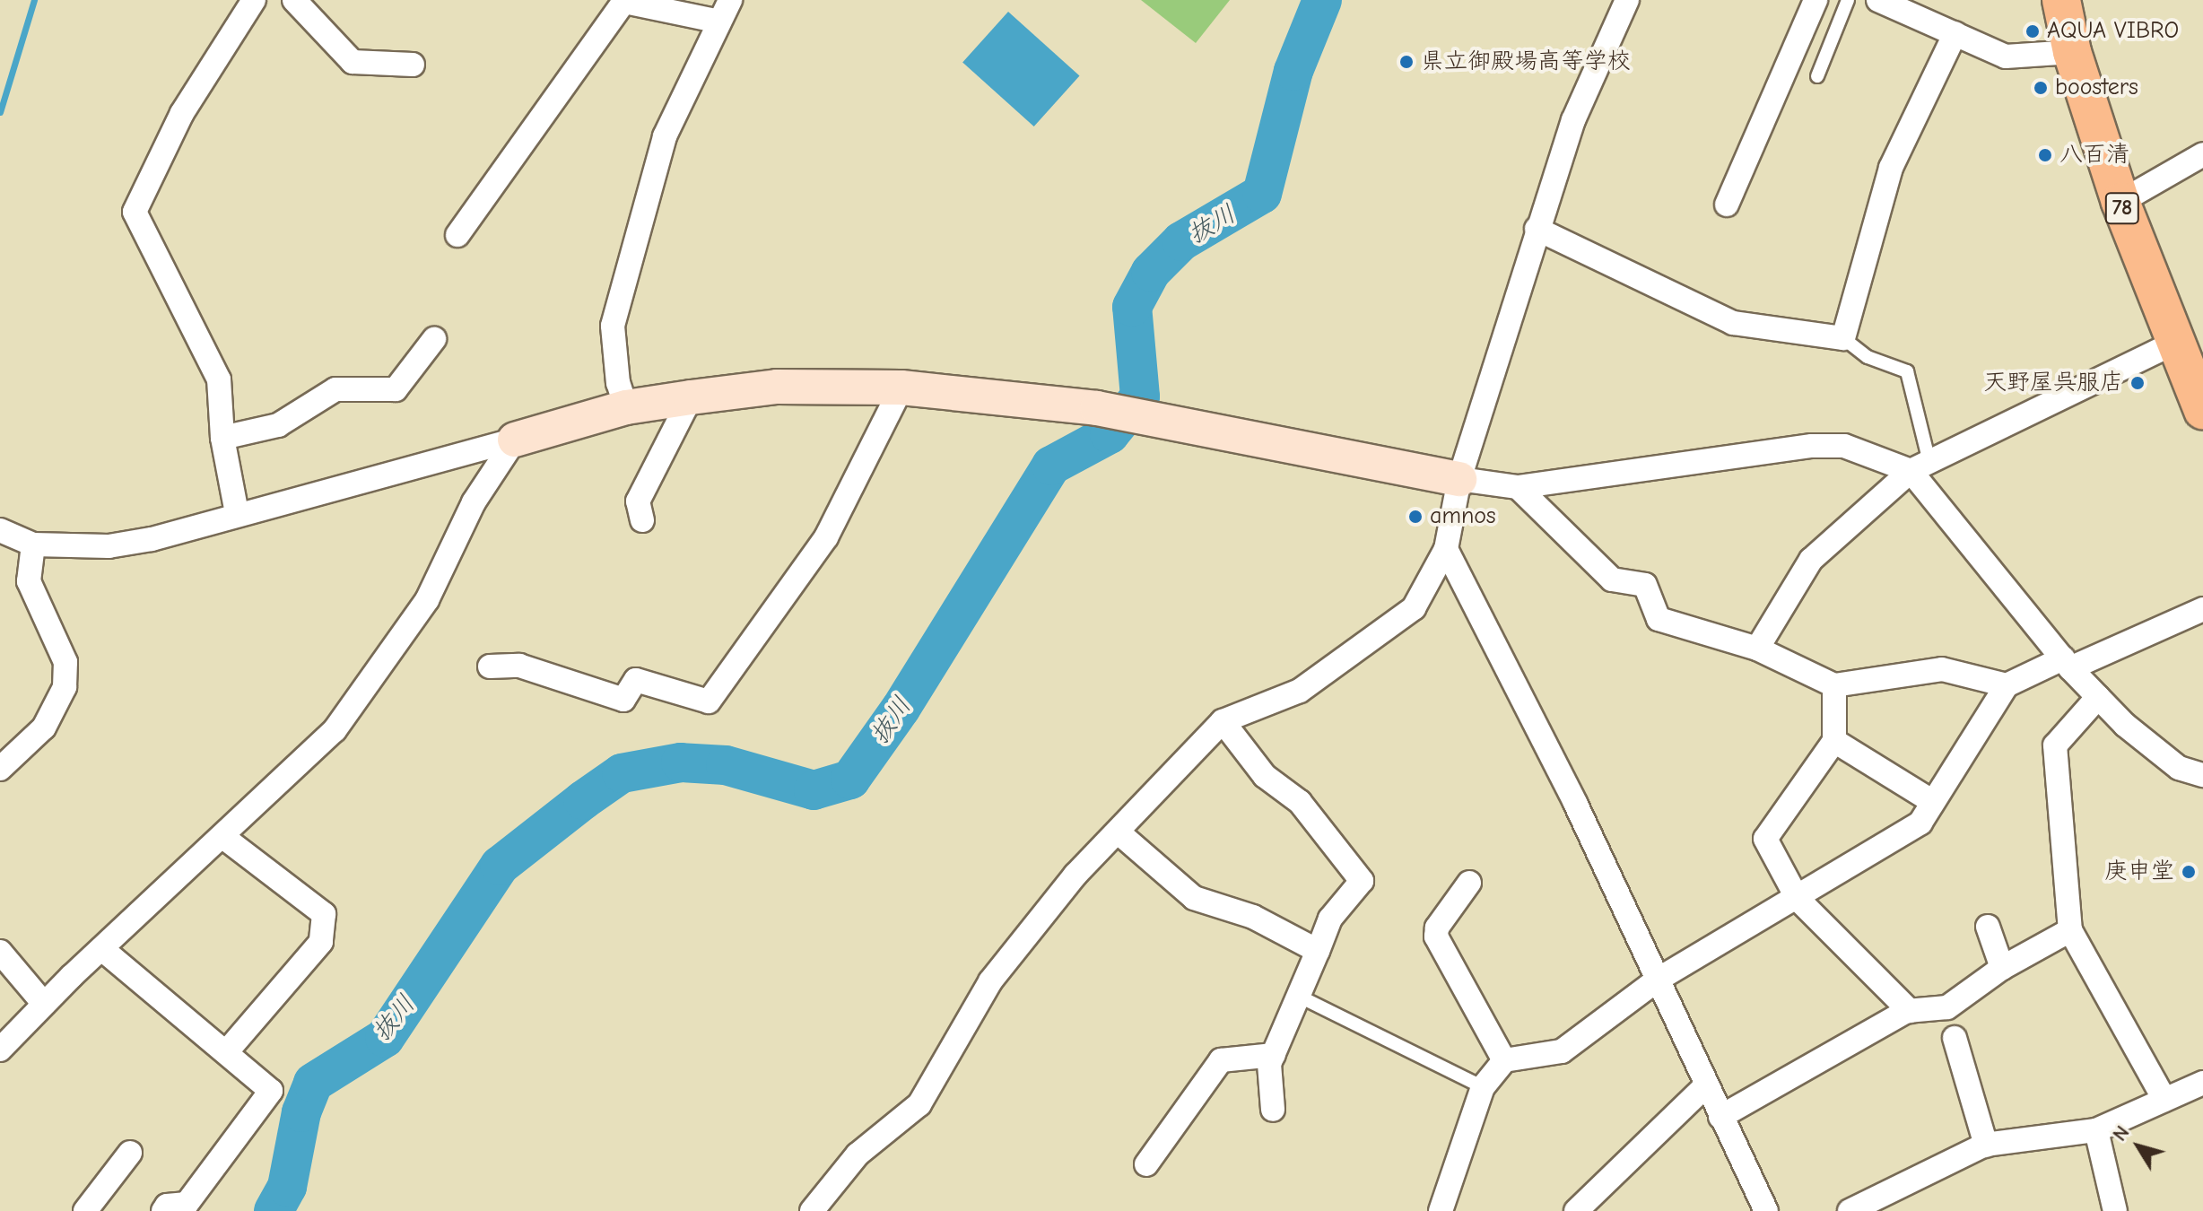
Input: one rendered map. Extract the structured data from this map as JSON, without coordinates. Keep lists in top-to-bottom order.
{
  "streets": {
    "main road": ["78"]
  },
  "water": ["抜川"],
  "places": [
    "AQUA VIBRO",
    "県立御殿場高等学校",
    "boosters",
    "八百清",
    "天野屋呉服店",
    "amnos",
    "庚申堂"
  ],
  "north": "top left"
}
